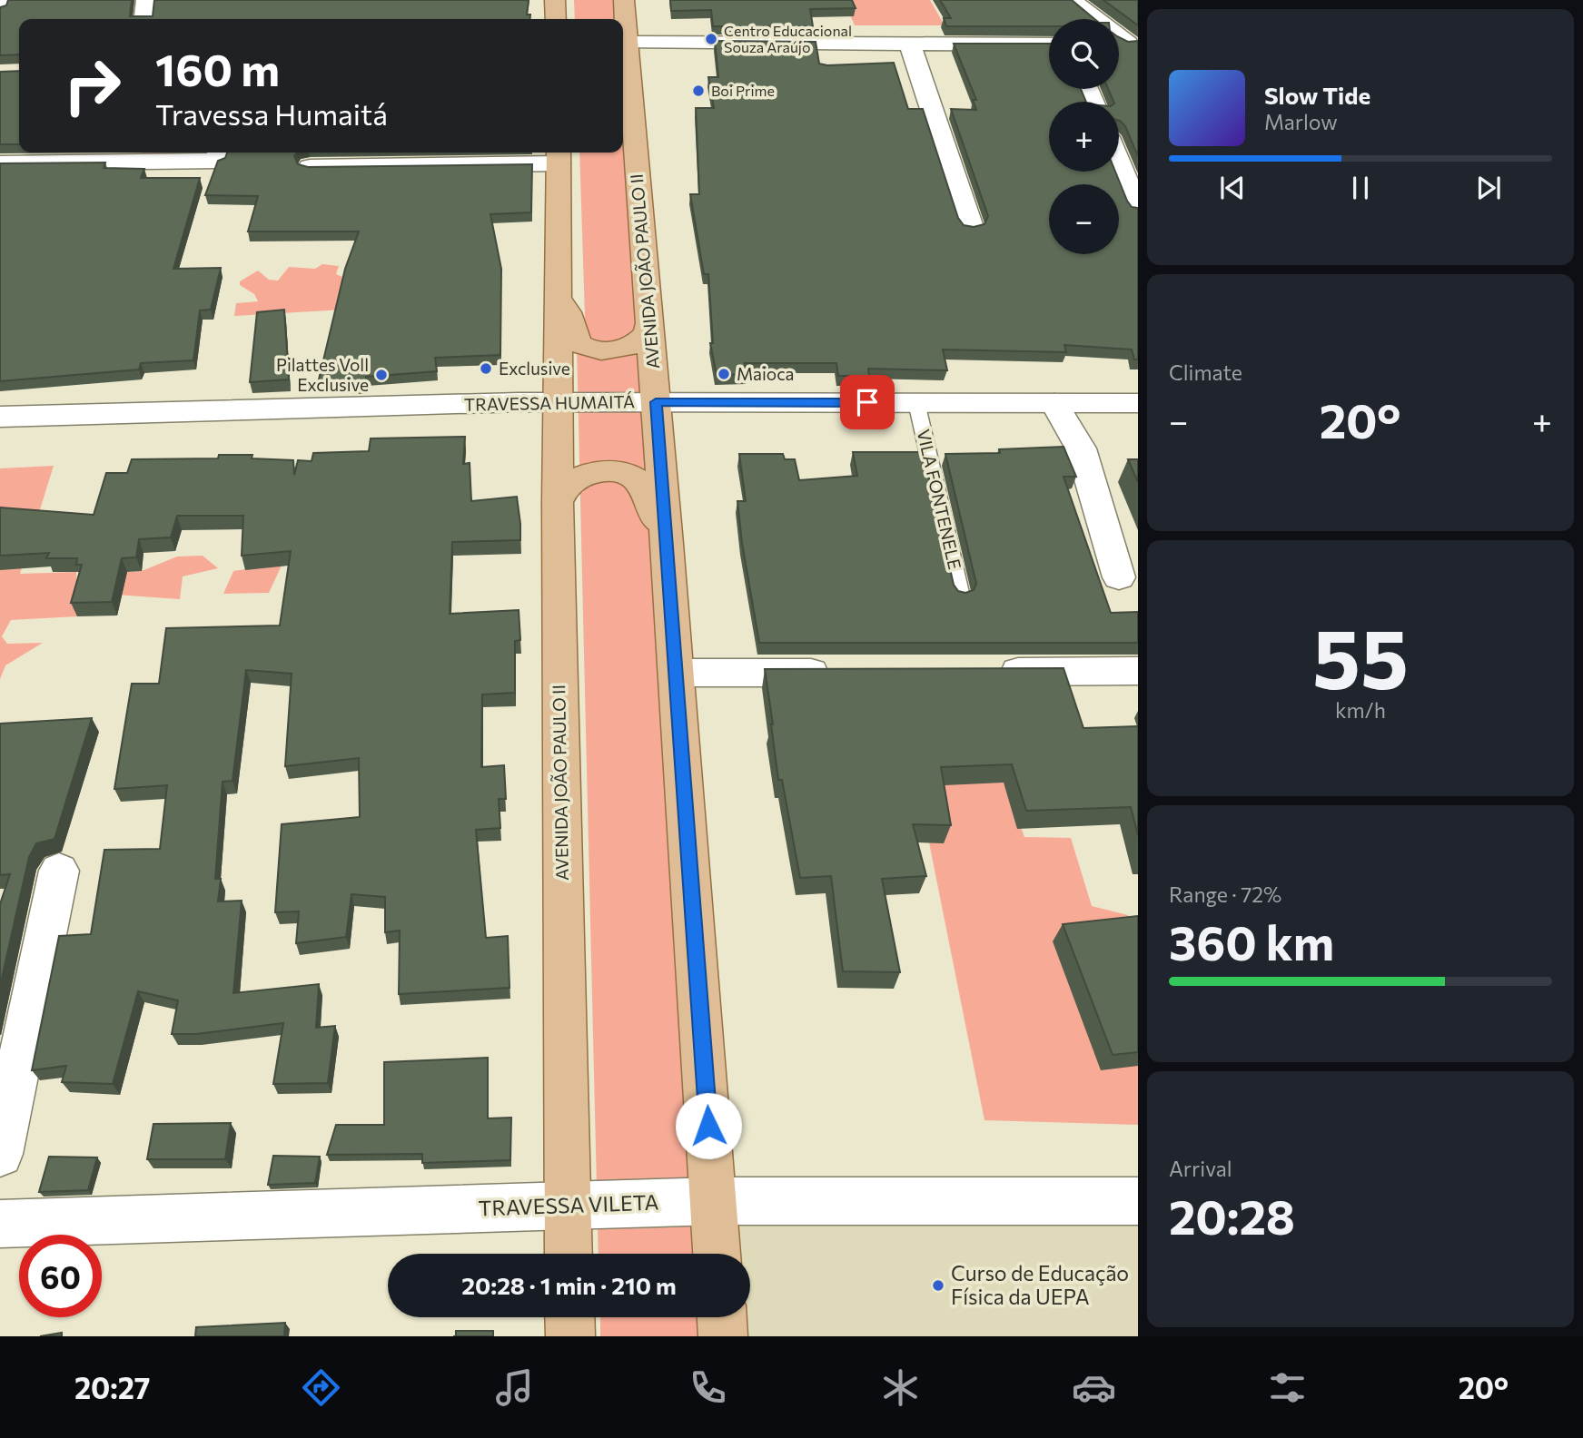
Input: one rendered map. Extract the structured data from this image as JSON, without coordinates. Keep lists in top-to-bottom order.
{
  "streets": {
    "main road": ["AVENIDA JOÃO PAULO II"],
    "street": ["TRAVESSA HUMAITÁ", "TRAVESSA VILETA"],
    "lane": ["VILA FONTENELE"]
  },
  "crossings": [
    ["AVENIDA JOÃO PAULO II", "TRAVESSA HUMAITÁ"],
    ["AVENIDA JOÃO PAULO II", "TRAVESSA VILETA"],
    ["TRAVESSA HUMAITÁ", "VILA FONTENELE"]
  ],
  "places": [
    "Centro Educacional Souza Araújo",
    "Boi Prime",
    "Exclusive",
    "Maioca",
    "Pilattes Voll Exclusive",
    "Curso de Educação Física da UEPA"
  ],
  "page": {
    "map_buttons": ["+", "−"],
    "turn": ["160 m", "Travessa Humaitá"],
    "song": ["Slow Tide", "Marlow"],
    "tile": [
      "Climate",
      ["55", "km/h"],
      ["Range · 72%", "360 km"],
      ["Arrival", "20:28"]
    ],
    "heat": ["−", "20°", "+"],
    "limit": "60",
    "trip": "20:28 · 1 min · 210 m",
    "tabs": ["20:27", "20°"]
  }
}
